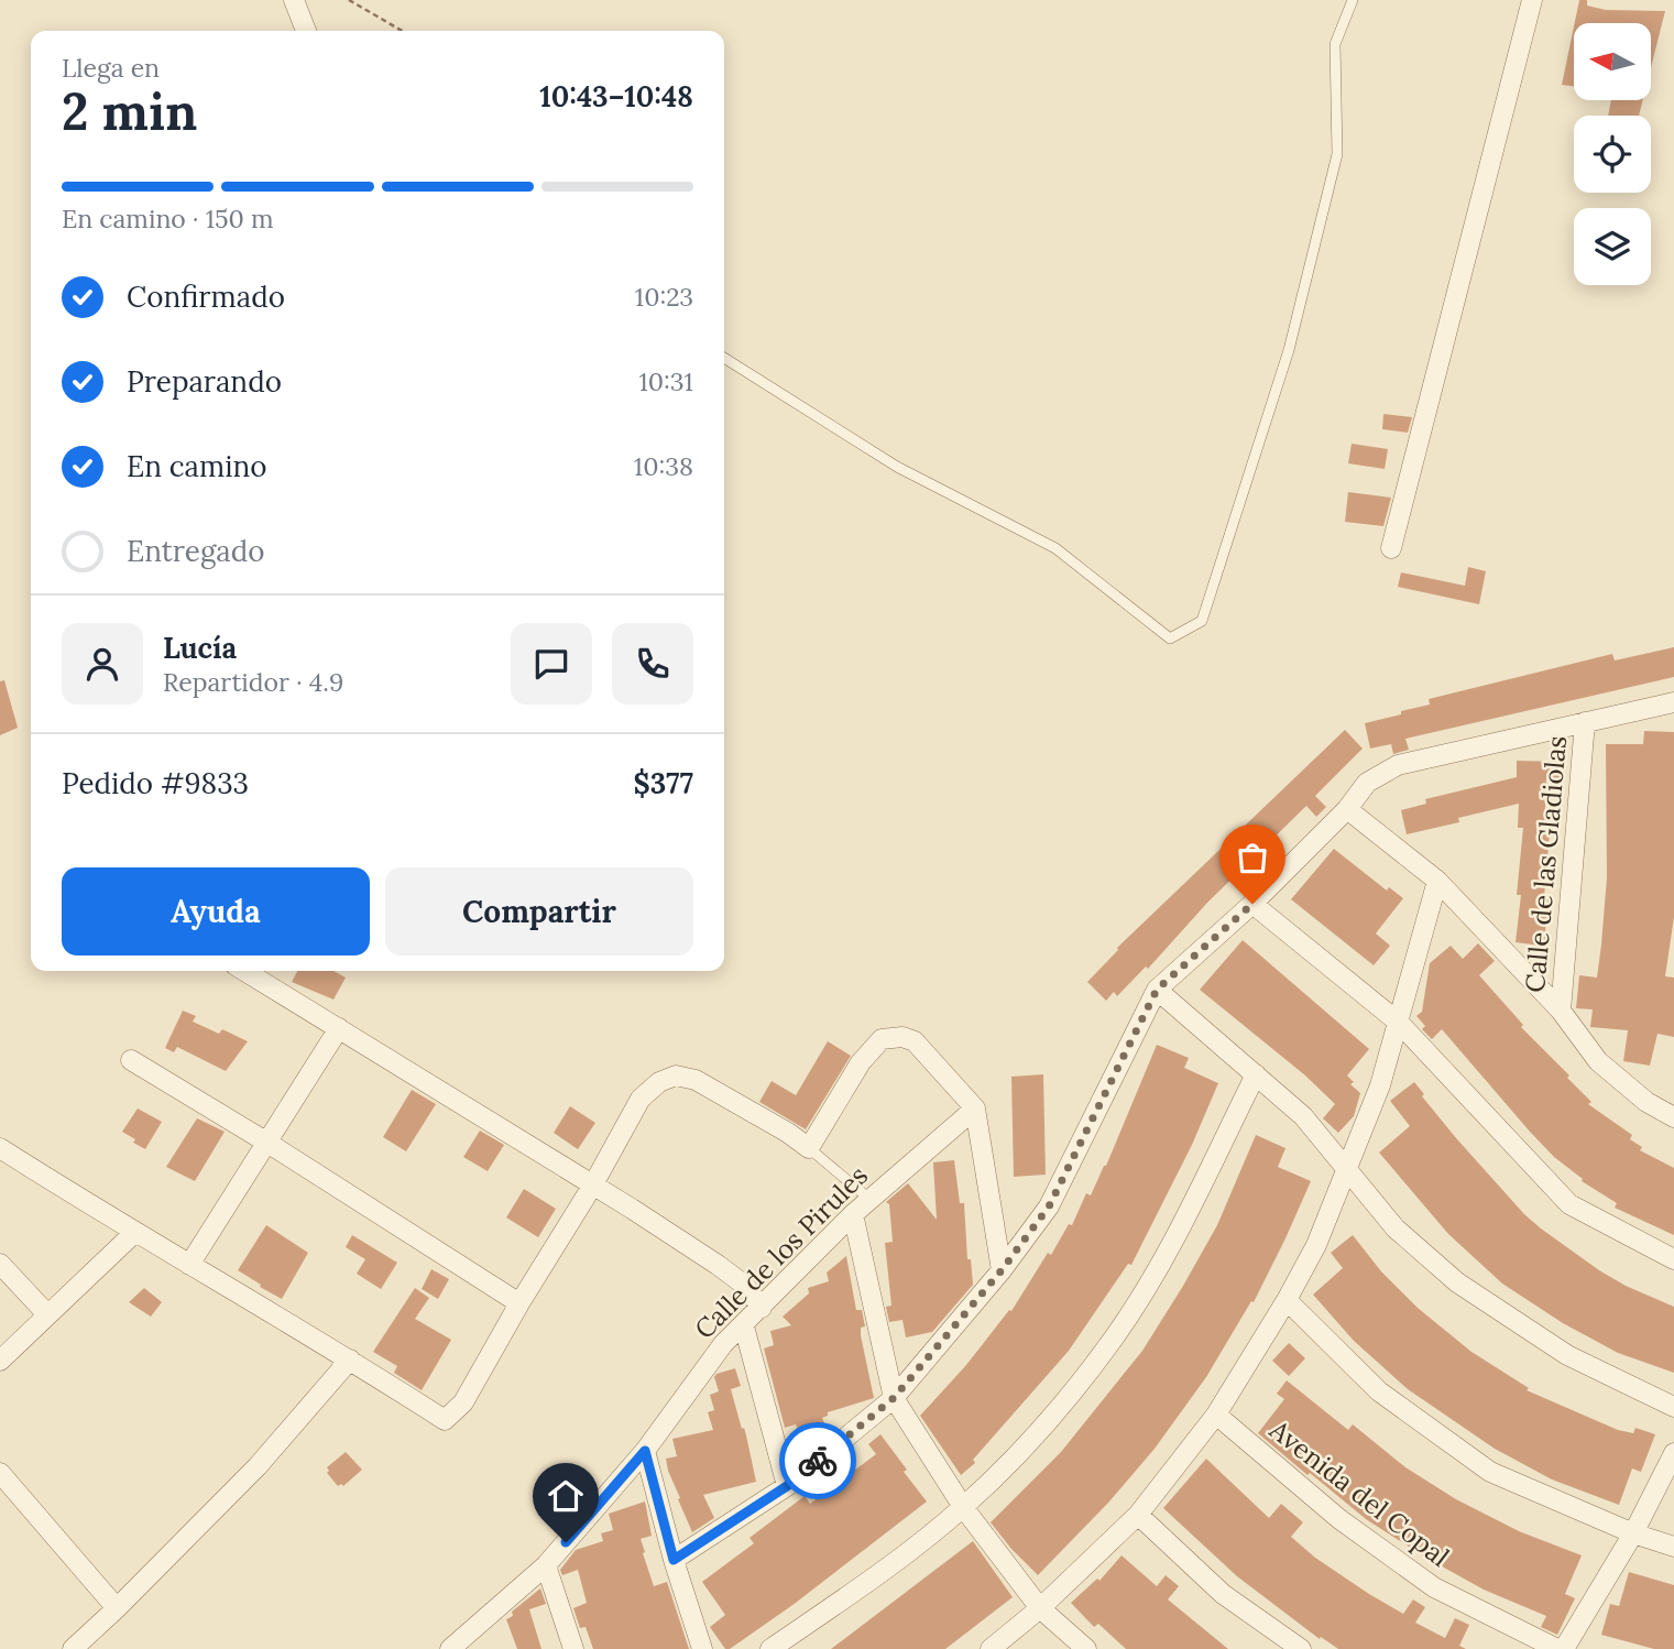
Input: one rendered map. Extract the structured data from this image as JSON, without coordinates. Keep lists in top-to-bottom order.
{
  "streets": {
    "street": ["Calle de las Gladiolas", "Calle de los Pirules", "Avenida del Copal"]
  },
  "north": "left",
  "page": {
    "heading": ["2 min", "Llega en", "10:43–10:48"],
    "panel": [
      "Lucía",
      "Repartidor · 4.9",
      "Pedido #9833",
      "$377"
    ],
    "bar": "En camino · 150 m",
    "list": [
      ["Confirmado", "10:23"],
      ["Preparando", "10:31"],
      ["En camino", "10:38"],
      "Entregado"
    ],
    "buttons": ["Ayuda", "Compartir"]
  }
}
